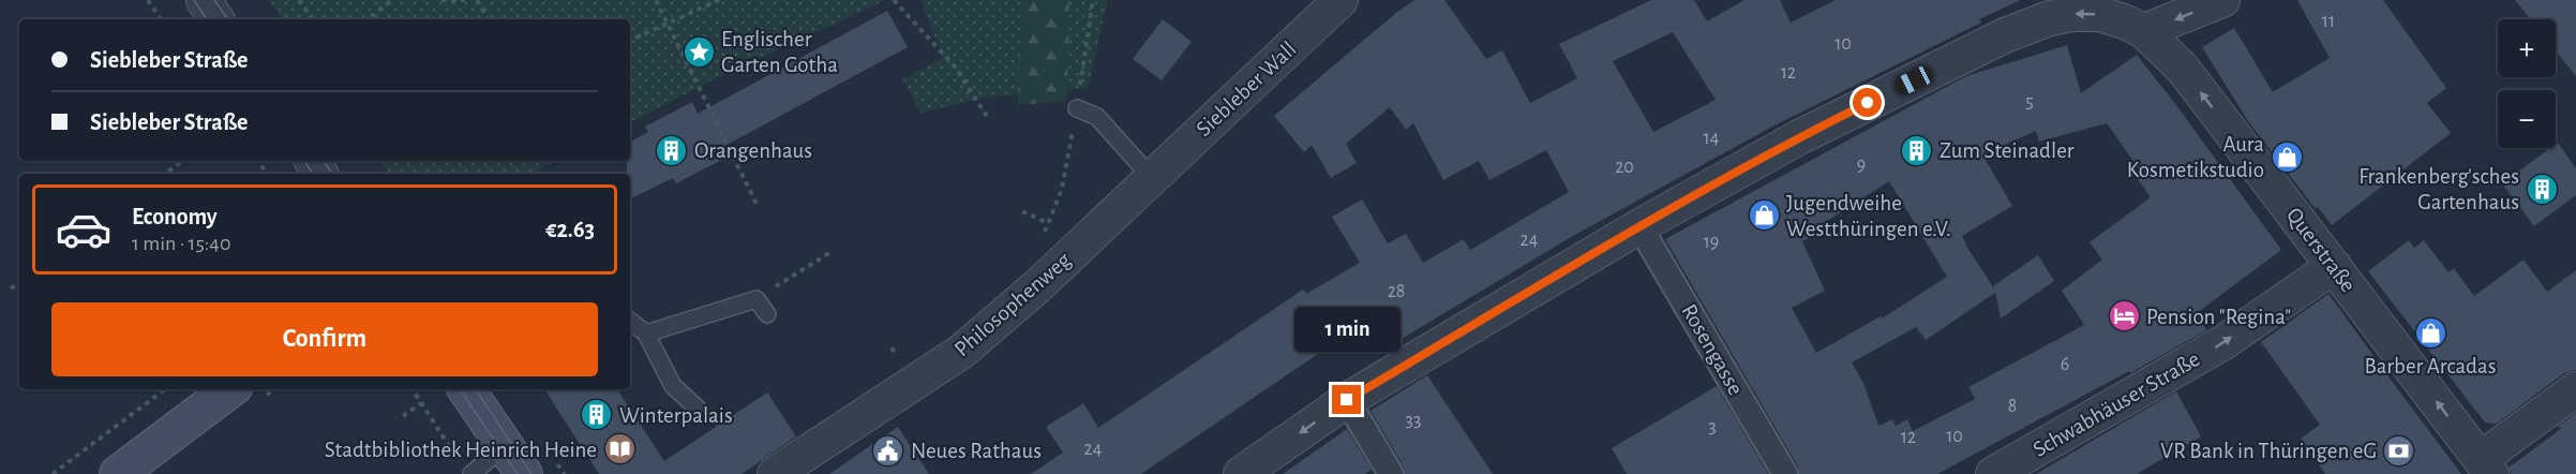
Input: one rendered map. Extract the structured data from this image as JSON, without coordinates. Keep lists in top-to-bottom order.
{
  "streets": {
    "street": [
      "Siebleber Wall",
      "Querstraße",
      "Philosophenweg",
      "Rosengasse",
      "Schwabhäuser Straße"
    ]
  },
  "crossings": [
    ["Siebleber Wall", "Philosophenweg"],
    ["Querstraße", "Schwabhäuser Straße"]
  ],
  "one_way": ["Querstraße", "Schwabhäuser Straße"],
  "places": {
    "place": ["Englischer Garten Gotha"],
    "building": [
      "Orangenhaus",
      "Zum Steinadler",
      "Frankenberg'sches Gartenhaus",
      "Winterpalais"
    ],
    "shop": ["Aura Kosmetikstudio", "Jugendweihe Westthüringen e.V.", "Barber Arcadas"],
    "hotel": ["Pension \"Regina\""],
    "library": ["Stadtbibliothek Heinrich Heine"],
    "public building": ["Neues Rathaus"],
    "bank": ["VR Bank in Thüringen eG"]
  },
  "house_numbers": [
    "11",
    "10",
    "12",
    "5",
    "14",
    "9",
    "20",
    "24",
    "19",
    "28",
    "6",
    "8",
    "33",
    "3",
    "10",
    "12",
    "24"
  ],
  "page": {
    "map_buttons": ["+", "−"],
    "banner": ["Siebleber Straße", "Siebleber Straße"],
    "list": [
      {
        "name": "Economy",
        "note": "1 min · 15:40",
        "value": "€2.63"
      }
    ],
    "buttons": "Confirm",
    "bubble": "1 min"
  }
}
